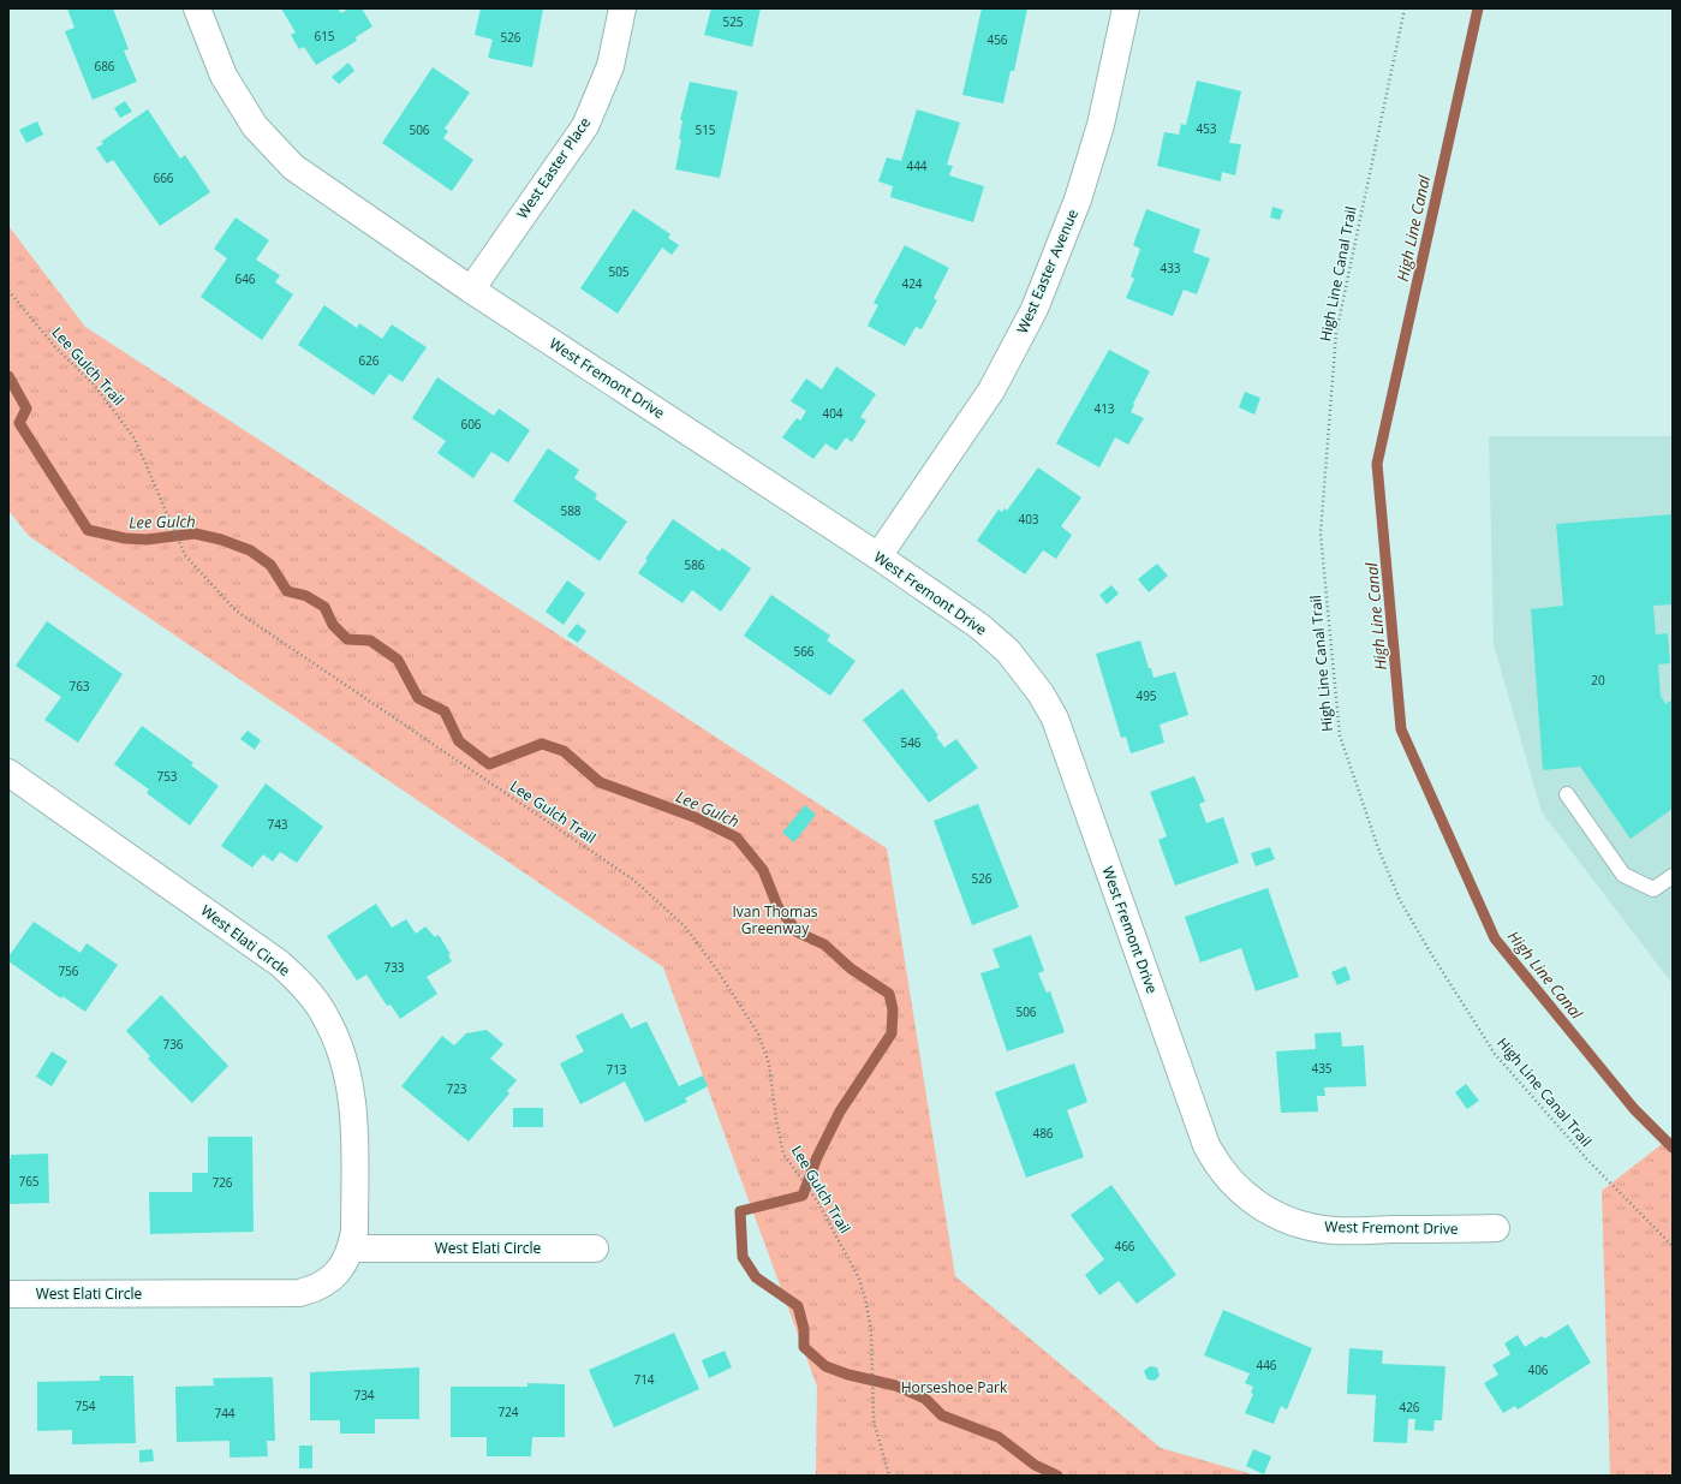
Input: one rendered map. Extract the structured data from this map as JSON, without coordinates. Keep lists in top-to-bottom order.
{
  "streets": {
    "street": [
      "West Easter Place",
      "West Easter Avenue",
      "West Fremont Drive",
      "West Elati Circle"
    ],
    "path": ["High Line Canal Trail", "Lee Gulch Trail"]
  },
  "crossings": [
    ["West Easter Place", "West Fremont Drive"],
    ["West Easter Avenue", "West Fremont Drive"]
  ],
  "water": ["High Line Canal", "Lee Gulch"],
  "parks": ["Ivan Thomas Greenway", "Horseshoe Park"],
  "house_numbers": [
    "525",
    "615",
    "526",
    "456",
    "686",
    "453",
    "506",
    "515",
    "444",
    "666",
    "433",
    "505",
    "646",
    "424",
    "626",
    "413",
    "404",
    "606",
    "588",
    "403",
    "586",
    "566",
    "20",
    "763",
    "495",
    "546",
    "753",
    "743",
    "526",
    "733",
    "756",
    "506",
    "736",
    "435",
    "713",
    "723",
    "486",
    "765",
    "726",
    "466",
    "446",
    "406",
    "714",
    "734",
    "754",
    "426",
    "724",
    "744"
  ]
}
